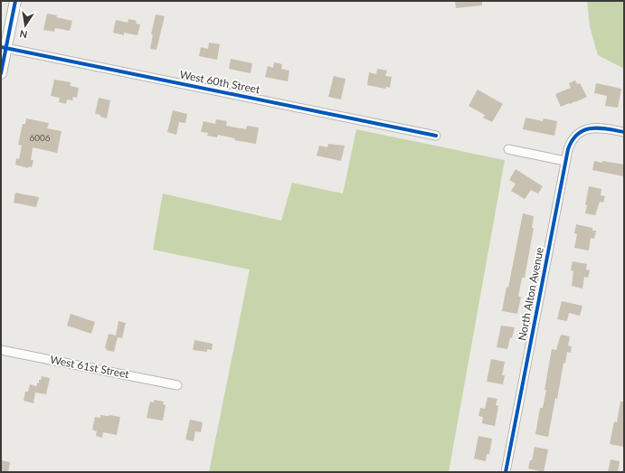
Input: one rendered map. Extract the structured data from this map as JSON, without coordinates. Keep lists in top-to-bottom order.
{
  "streets": {
    "street": ["West 60th Street", "North Alton Avenue", "West 61st Street"]
  },
  "house_numbers": ["6006"],
  "north": "bottom"
}
